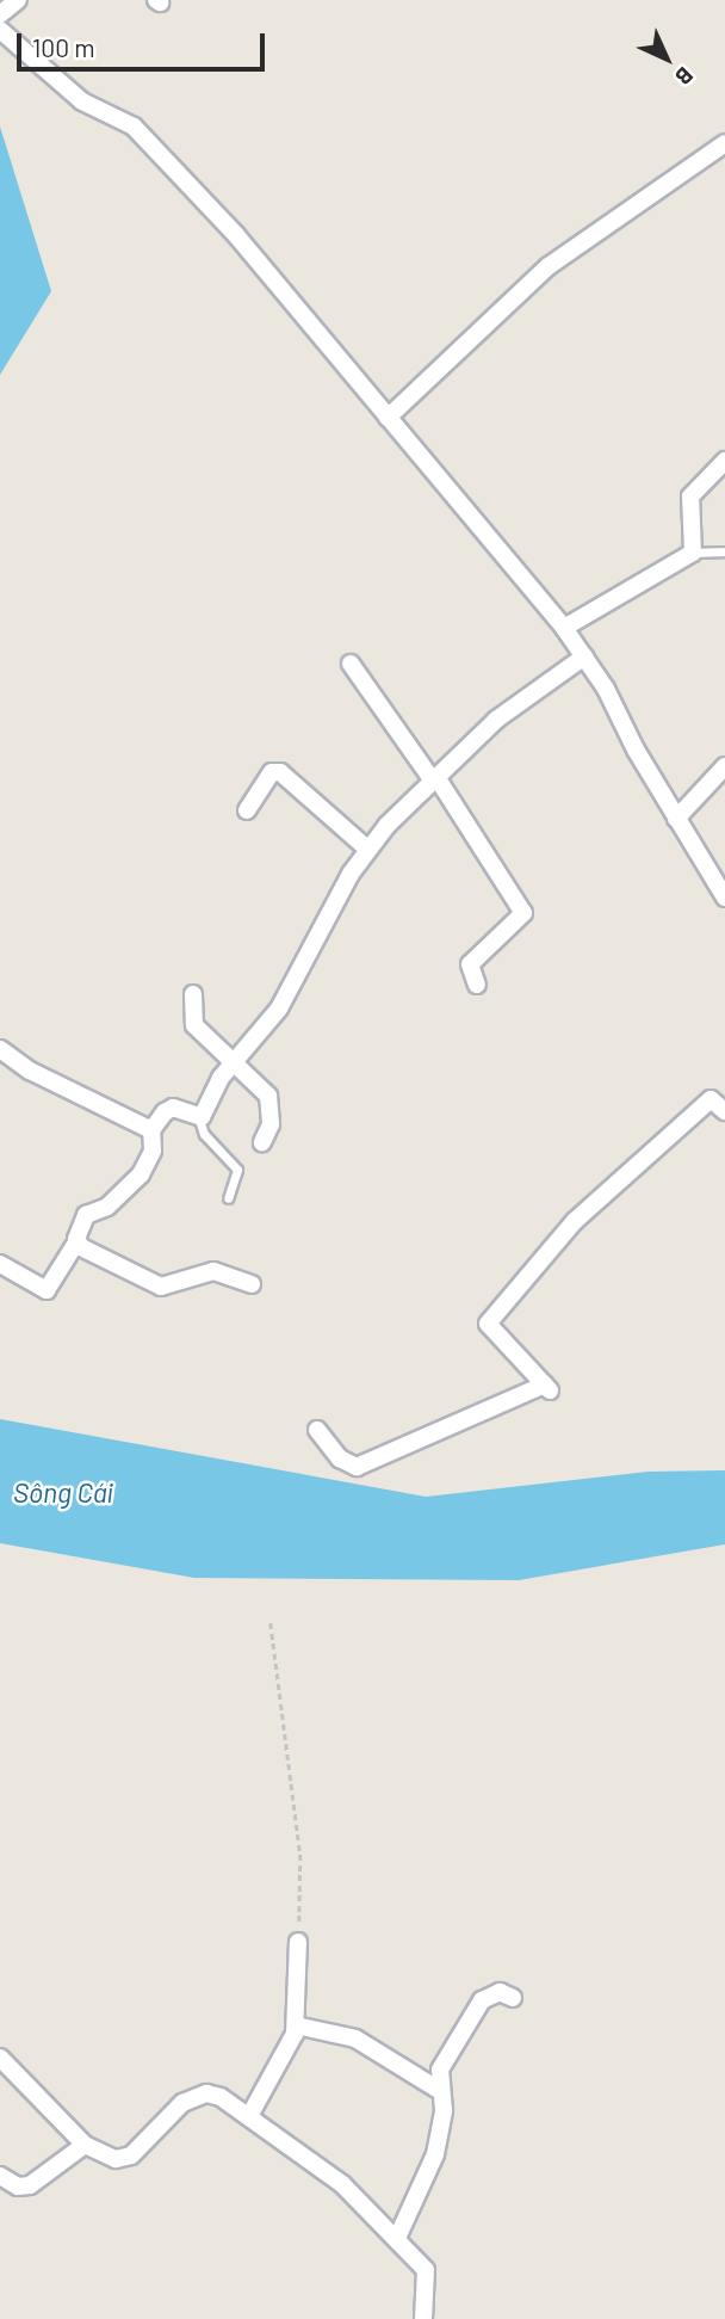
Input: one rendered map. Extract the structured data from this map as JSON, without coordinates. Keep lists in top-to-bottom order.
{
  "water": ["Sông Cái"],
  "scale_bar": "100 m",
  "north": "bottom right"
}
